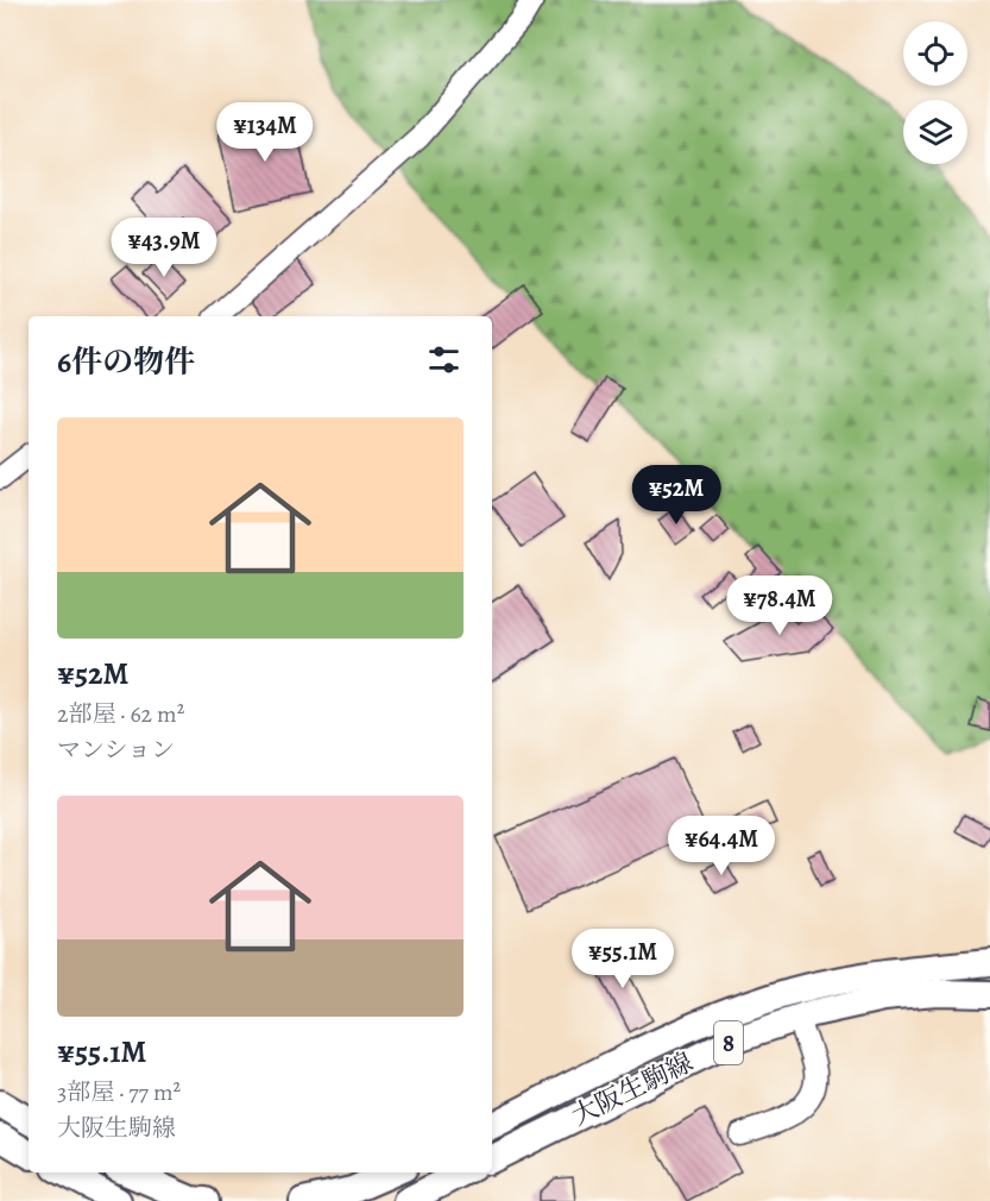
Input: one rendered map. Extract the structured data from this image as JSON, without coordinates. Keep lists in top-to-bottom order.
{
  "streets": {
    "main road": ["8", "大阪生駒線"]
  },
  "page": {
    "price": [
      "¥134M",
      "¥43.9M",
      "¥52M",
      "¥78.4M",
      "¥64.4M",
      "¥55.1M"
    ],
    "heading": "6件の物件",
    "list": [
      {
        "name": "¥52M",
        "note": "2部屋 · 62 m² · マンション"
      },
      {
        "name": "¥55.1M",
        "note": "3部屋 · 77 m² · 大阪生駒線"
      }
    ]
  }
}
